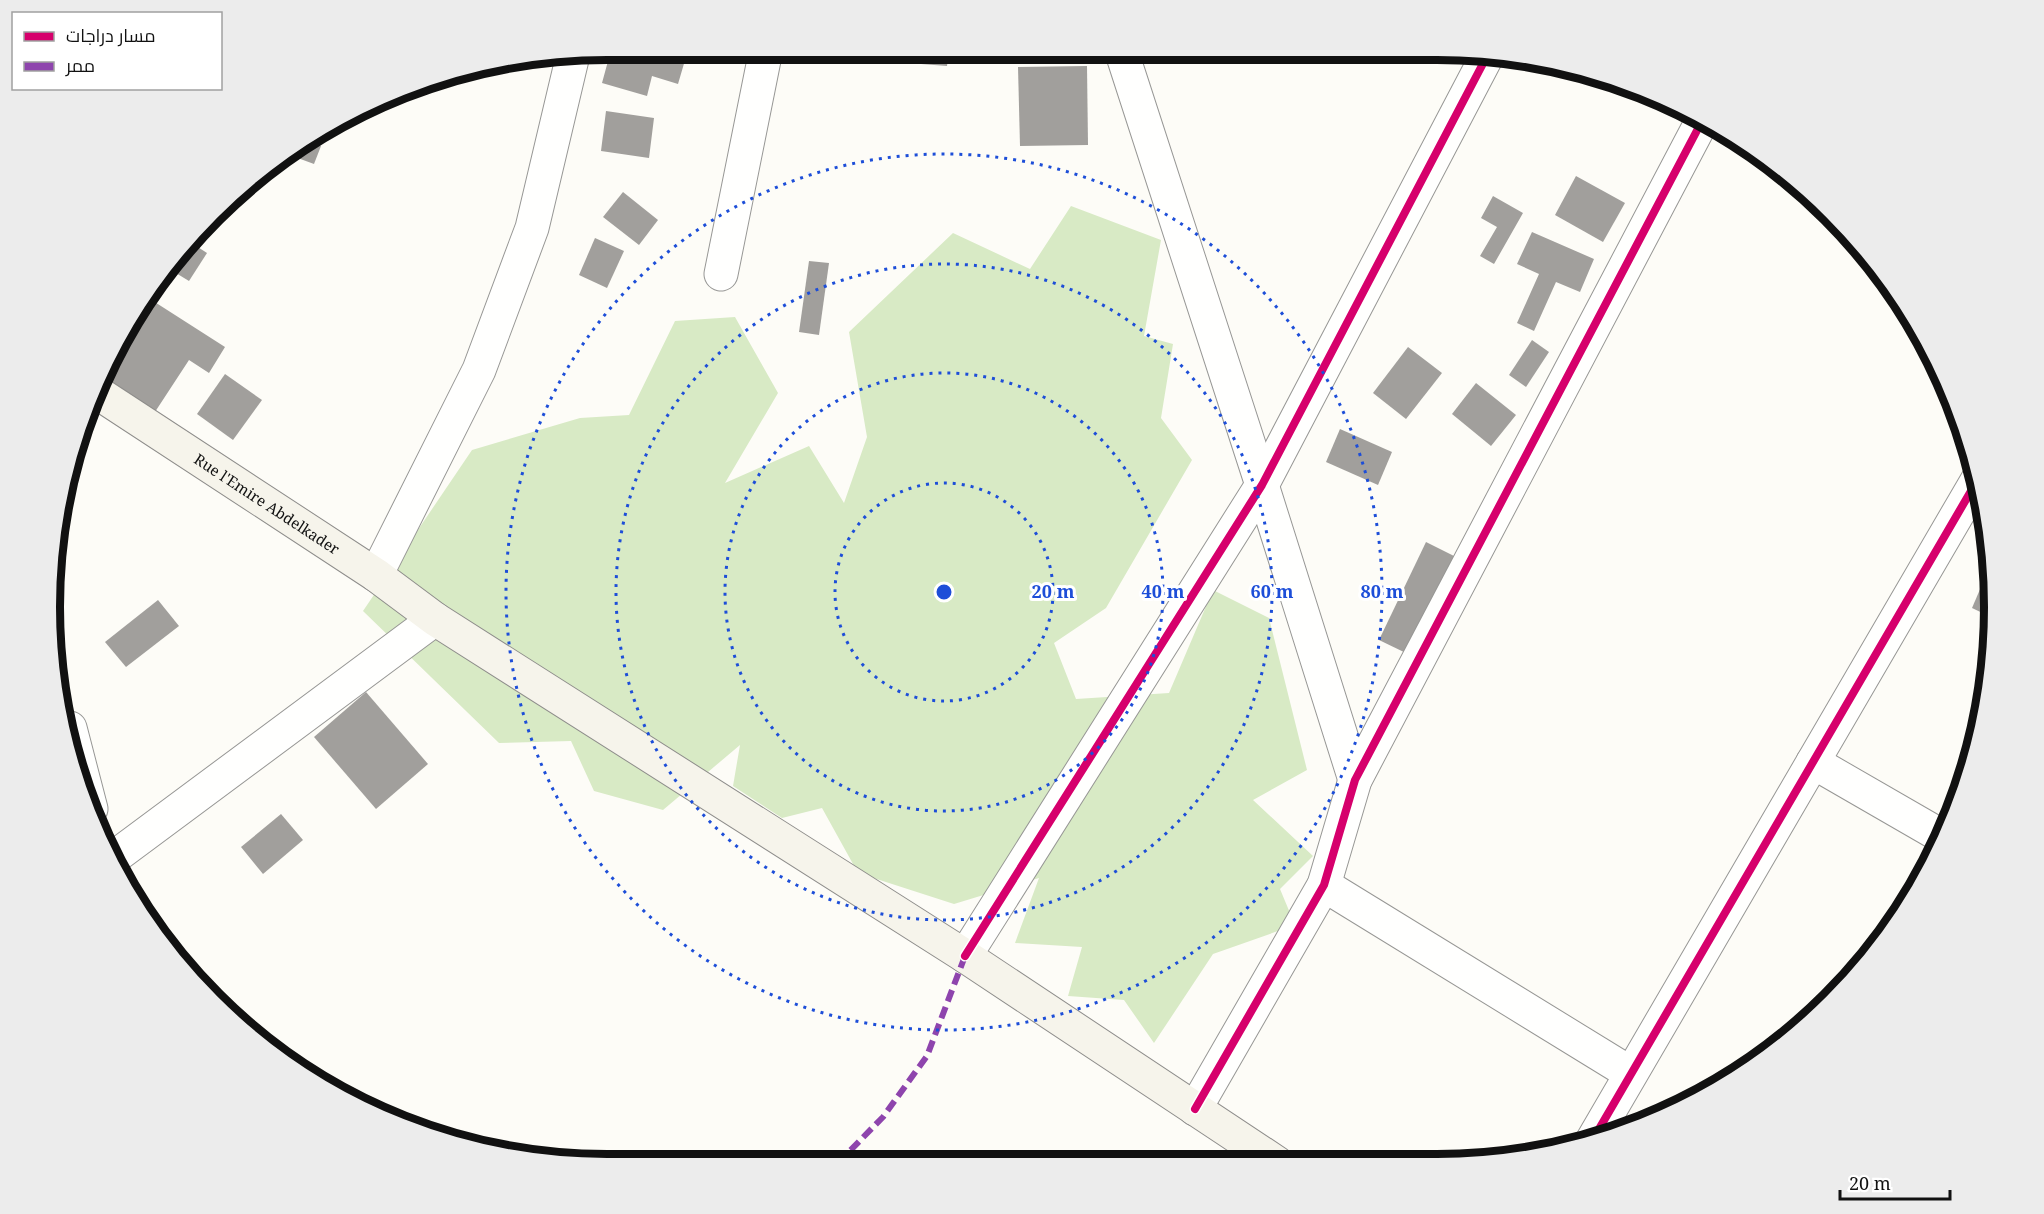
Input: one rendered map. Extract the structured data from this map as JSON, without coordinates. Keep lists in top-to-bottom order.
{
  "streets": {
    "main road": ["Rue l'Emire Abdelkader"]
  },
  "legend": ["مسار دراجات", "ممر"],
  "scale_bar": "20 m",
  "rings": [
    "20 m",
    "40 m",
    "60 m",
    "80 m"
  ]
}
